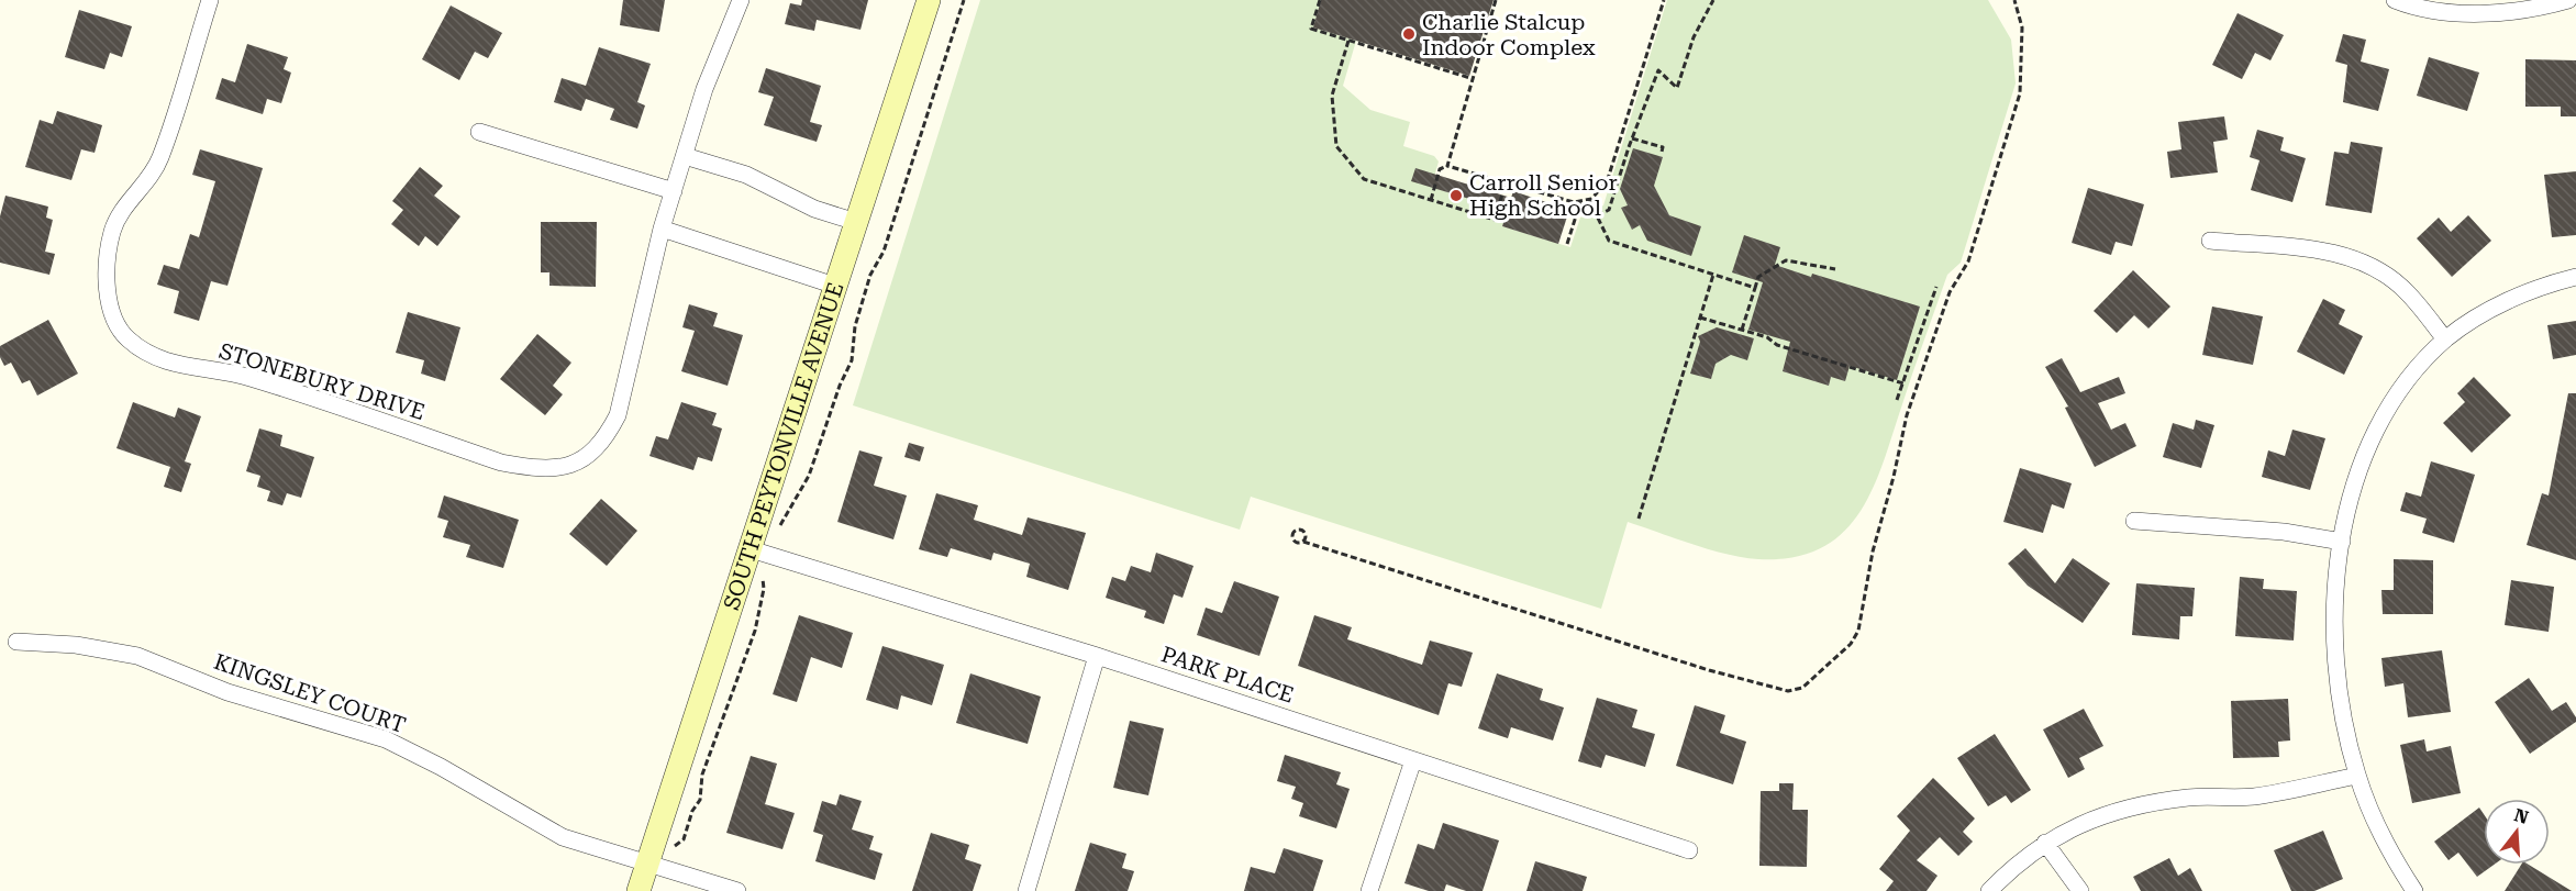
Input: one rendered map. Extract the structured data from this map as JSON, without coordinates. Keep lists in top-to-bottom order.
{
  "streets": {
    "street": [
      "STONEBURY DRIVE",
      "SOUTH PEYTONVILLE AVENUE",
      "PARK PLACE",
      "KINGSLEY COURT"
    ]
  },
  "crossings": [
    ["SOUTH PEYTONVILLE AVENUE", "PARK PLACE"],
    ["SOUTH PEYTONVILLE AVENUE", "KINGSLEY COURT"]
  ],
  "places": ["Charlie Stalcup Indoor Complex", "Carroll Senior High School"],
  "north": "top"
}
